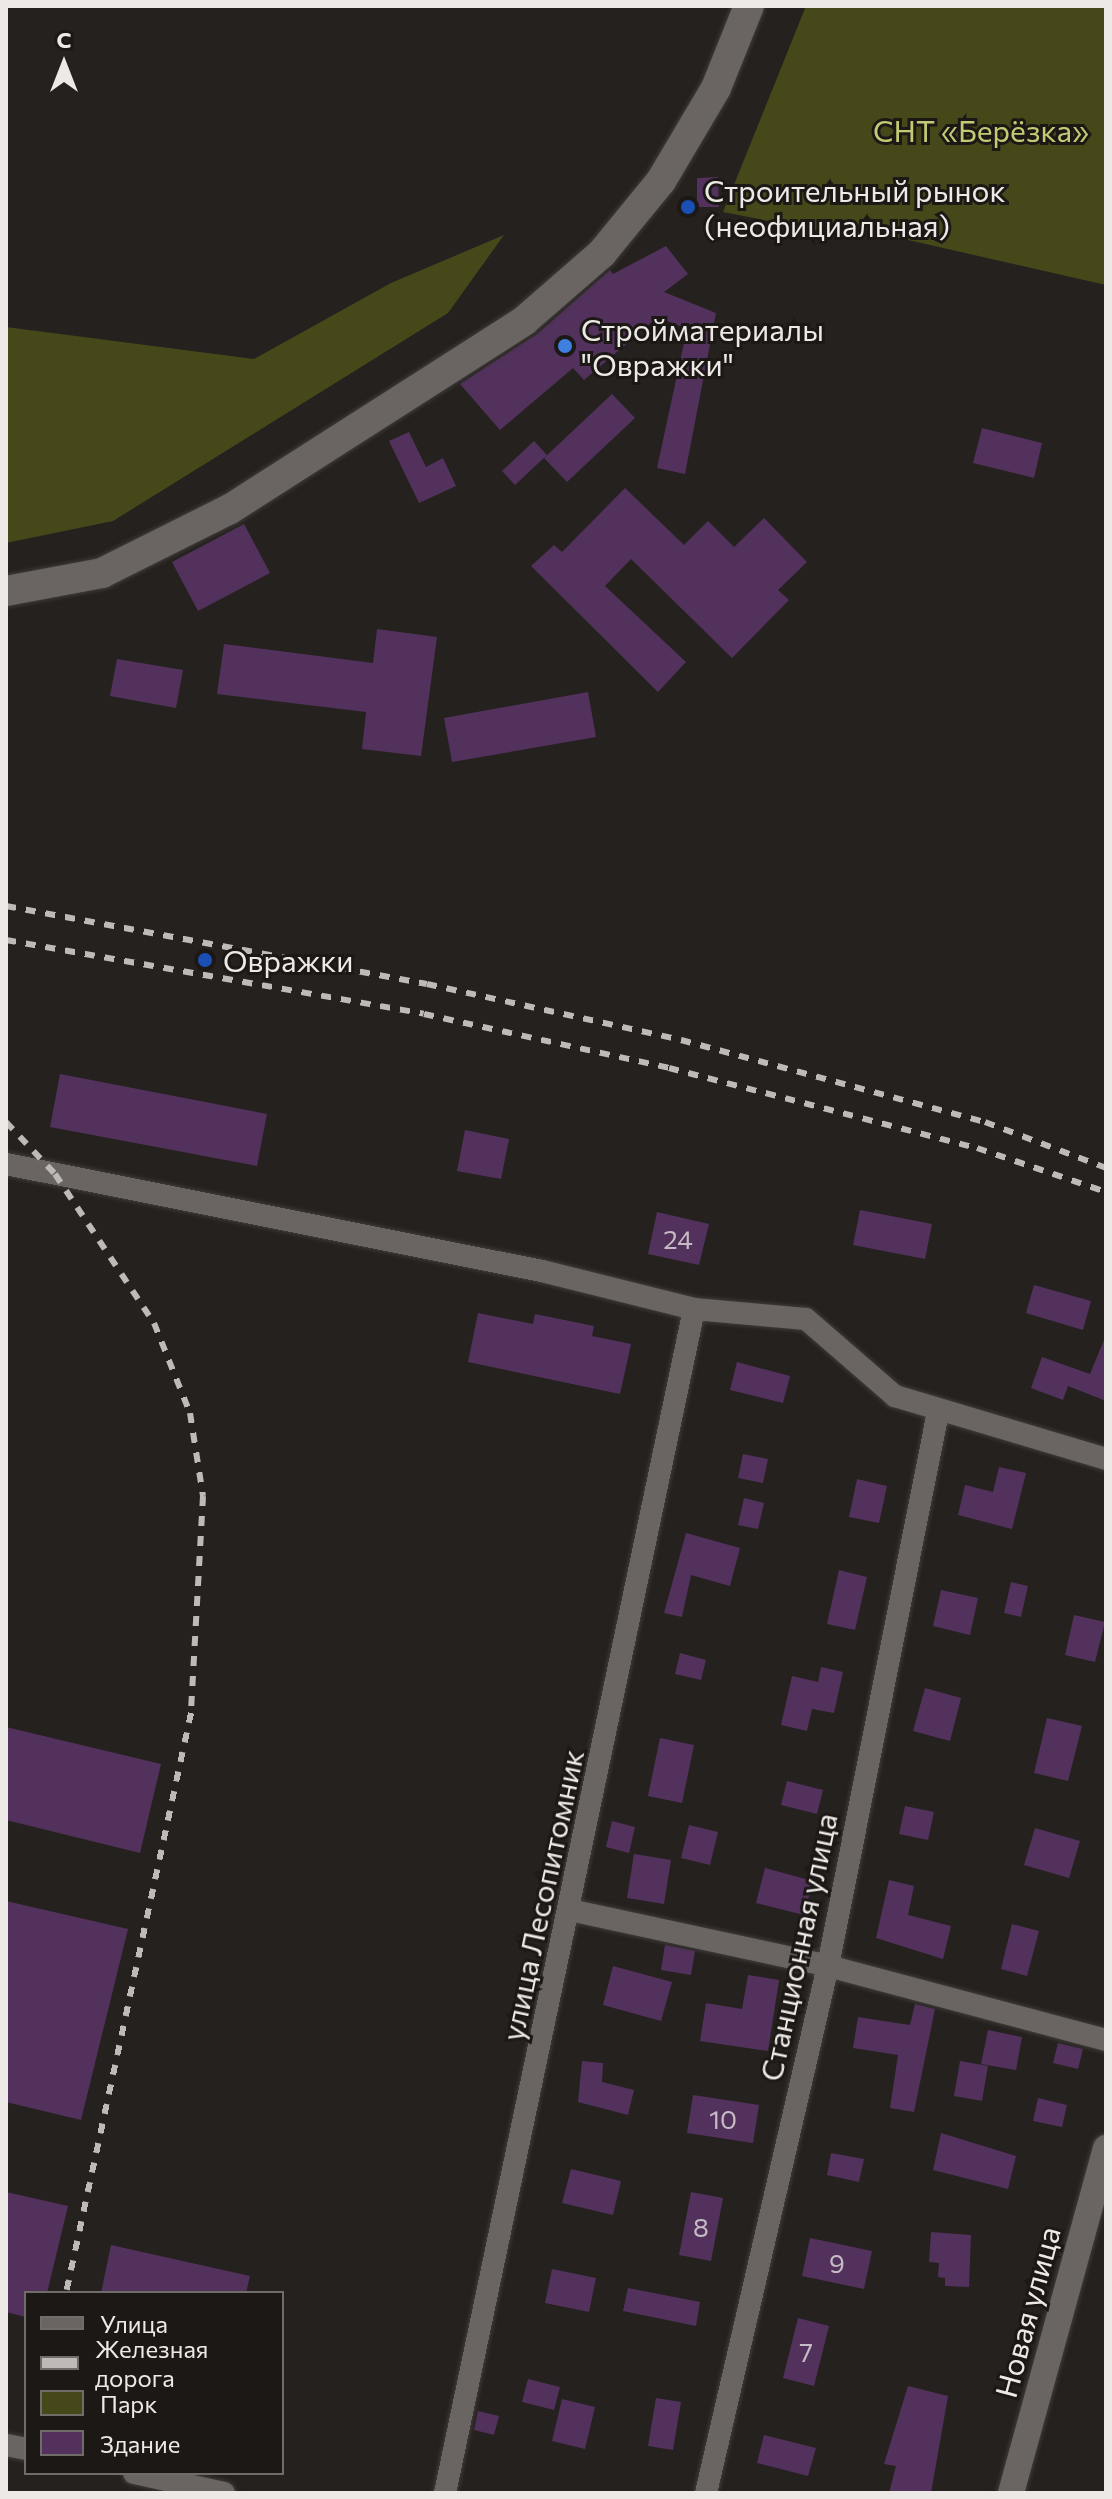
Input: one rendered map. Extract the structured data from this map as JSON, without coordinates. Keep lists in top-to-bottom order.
{
  "streets": {
    "street": ["улица Лесопитомник", "Станционная улица", "Новая улица"]
  },
  "parks": ["СНТ «Берёзка»"],
  "places": ["Строительный рынок (неофициальная)", "Стройматериалы \"Овражки\"", "Овражки"],
  "house_numbers": [
    "24",
    "10",
    "8",
    "9",
    "7"
  ],
  "legend": [
    "Улица",
    "Железная дорога",
    "Парк",
    "Здание"
  ],
  "north": "top"
}
